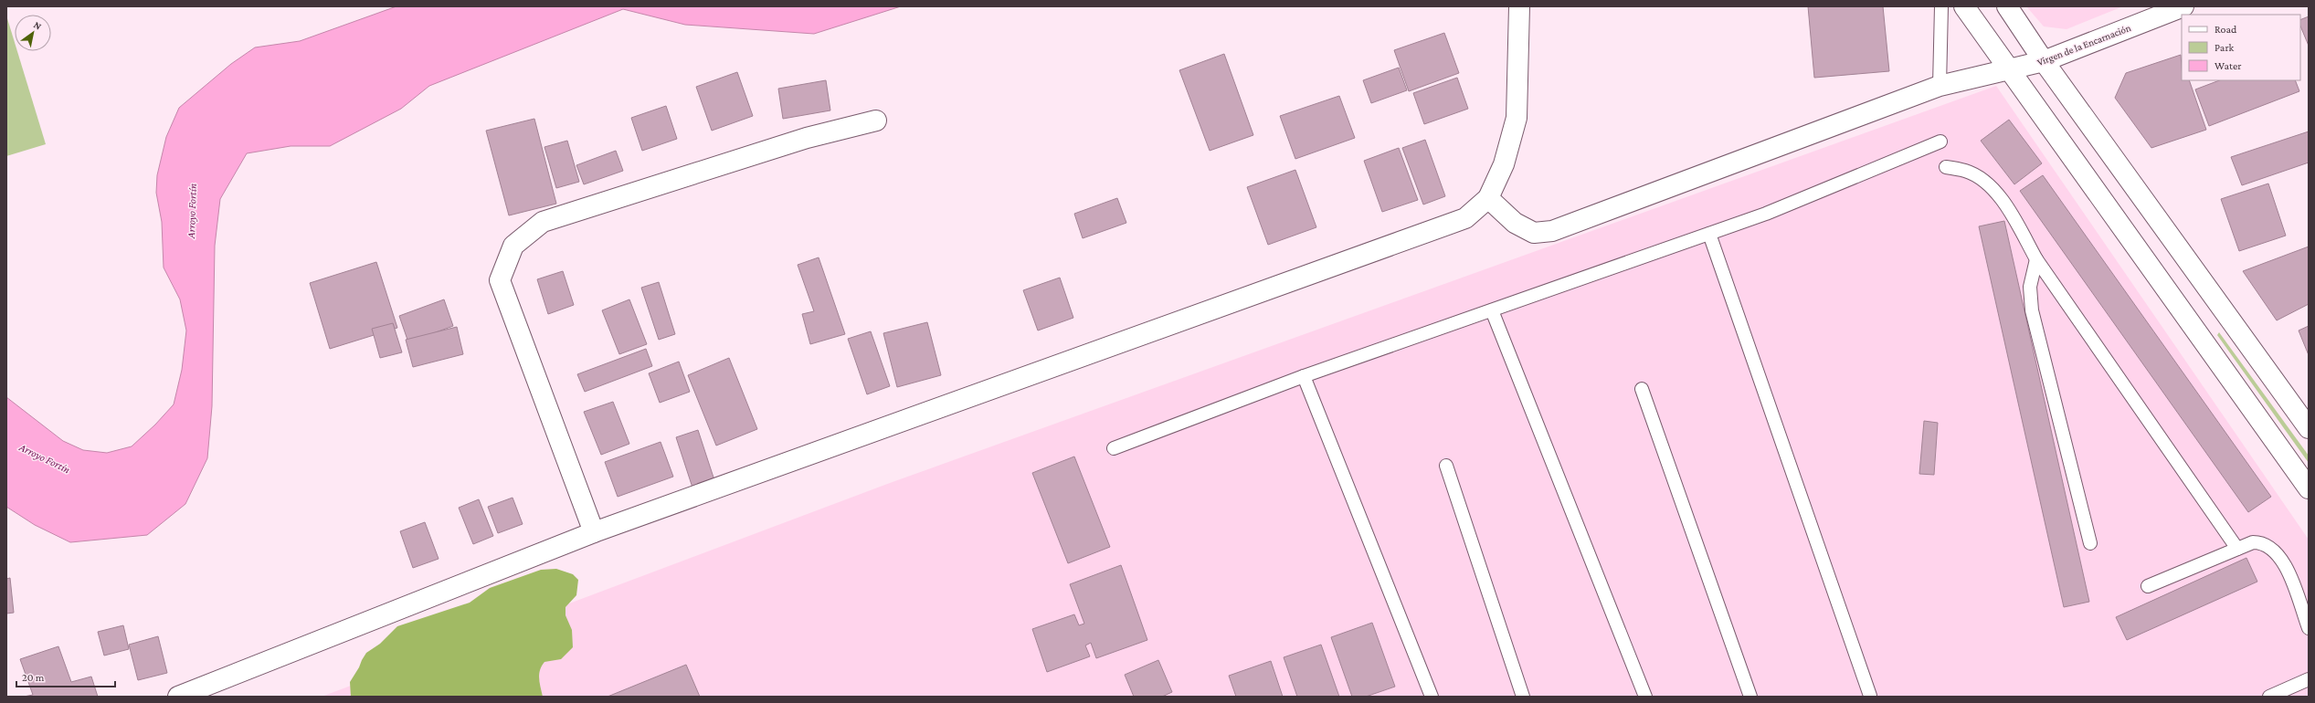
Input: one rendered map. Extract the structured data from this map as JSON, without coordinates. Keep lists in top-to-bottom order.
{
  "streets": {
    "street": ["Virgen de la Encarnación"]
  },
  "water": ["Arroyo Fortín"],
  "legend": ["Road", "Park", "Water"],
  "scale_bar": "20 m",
  "north": "top right"
}
